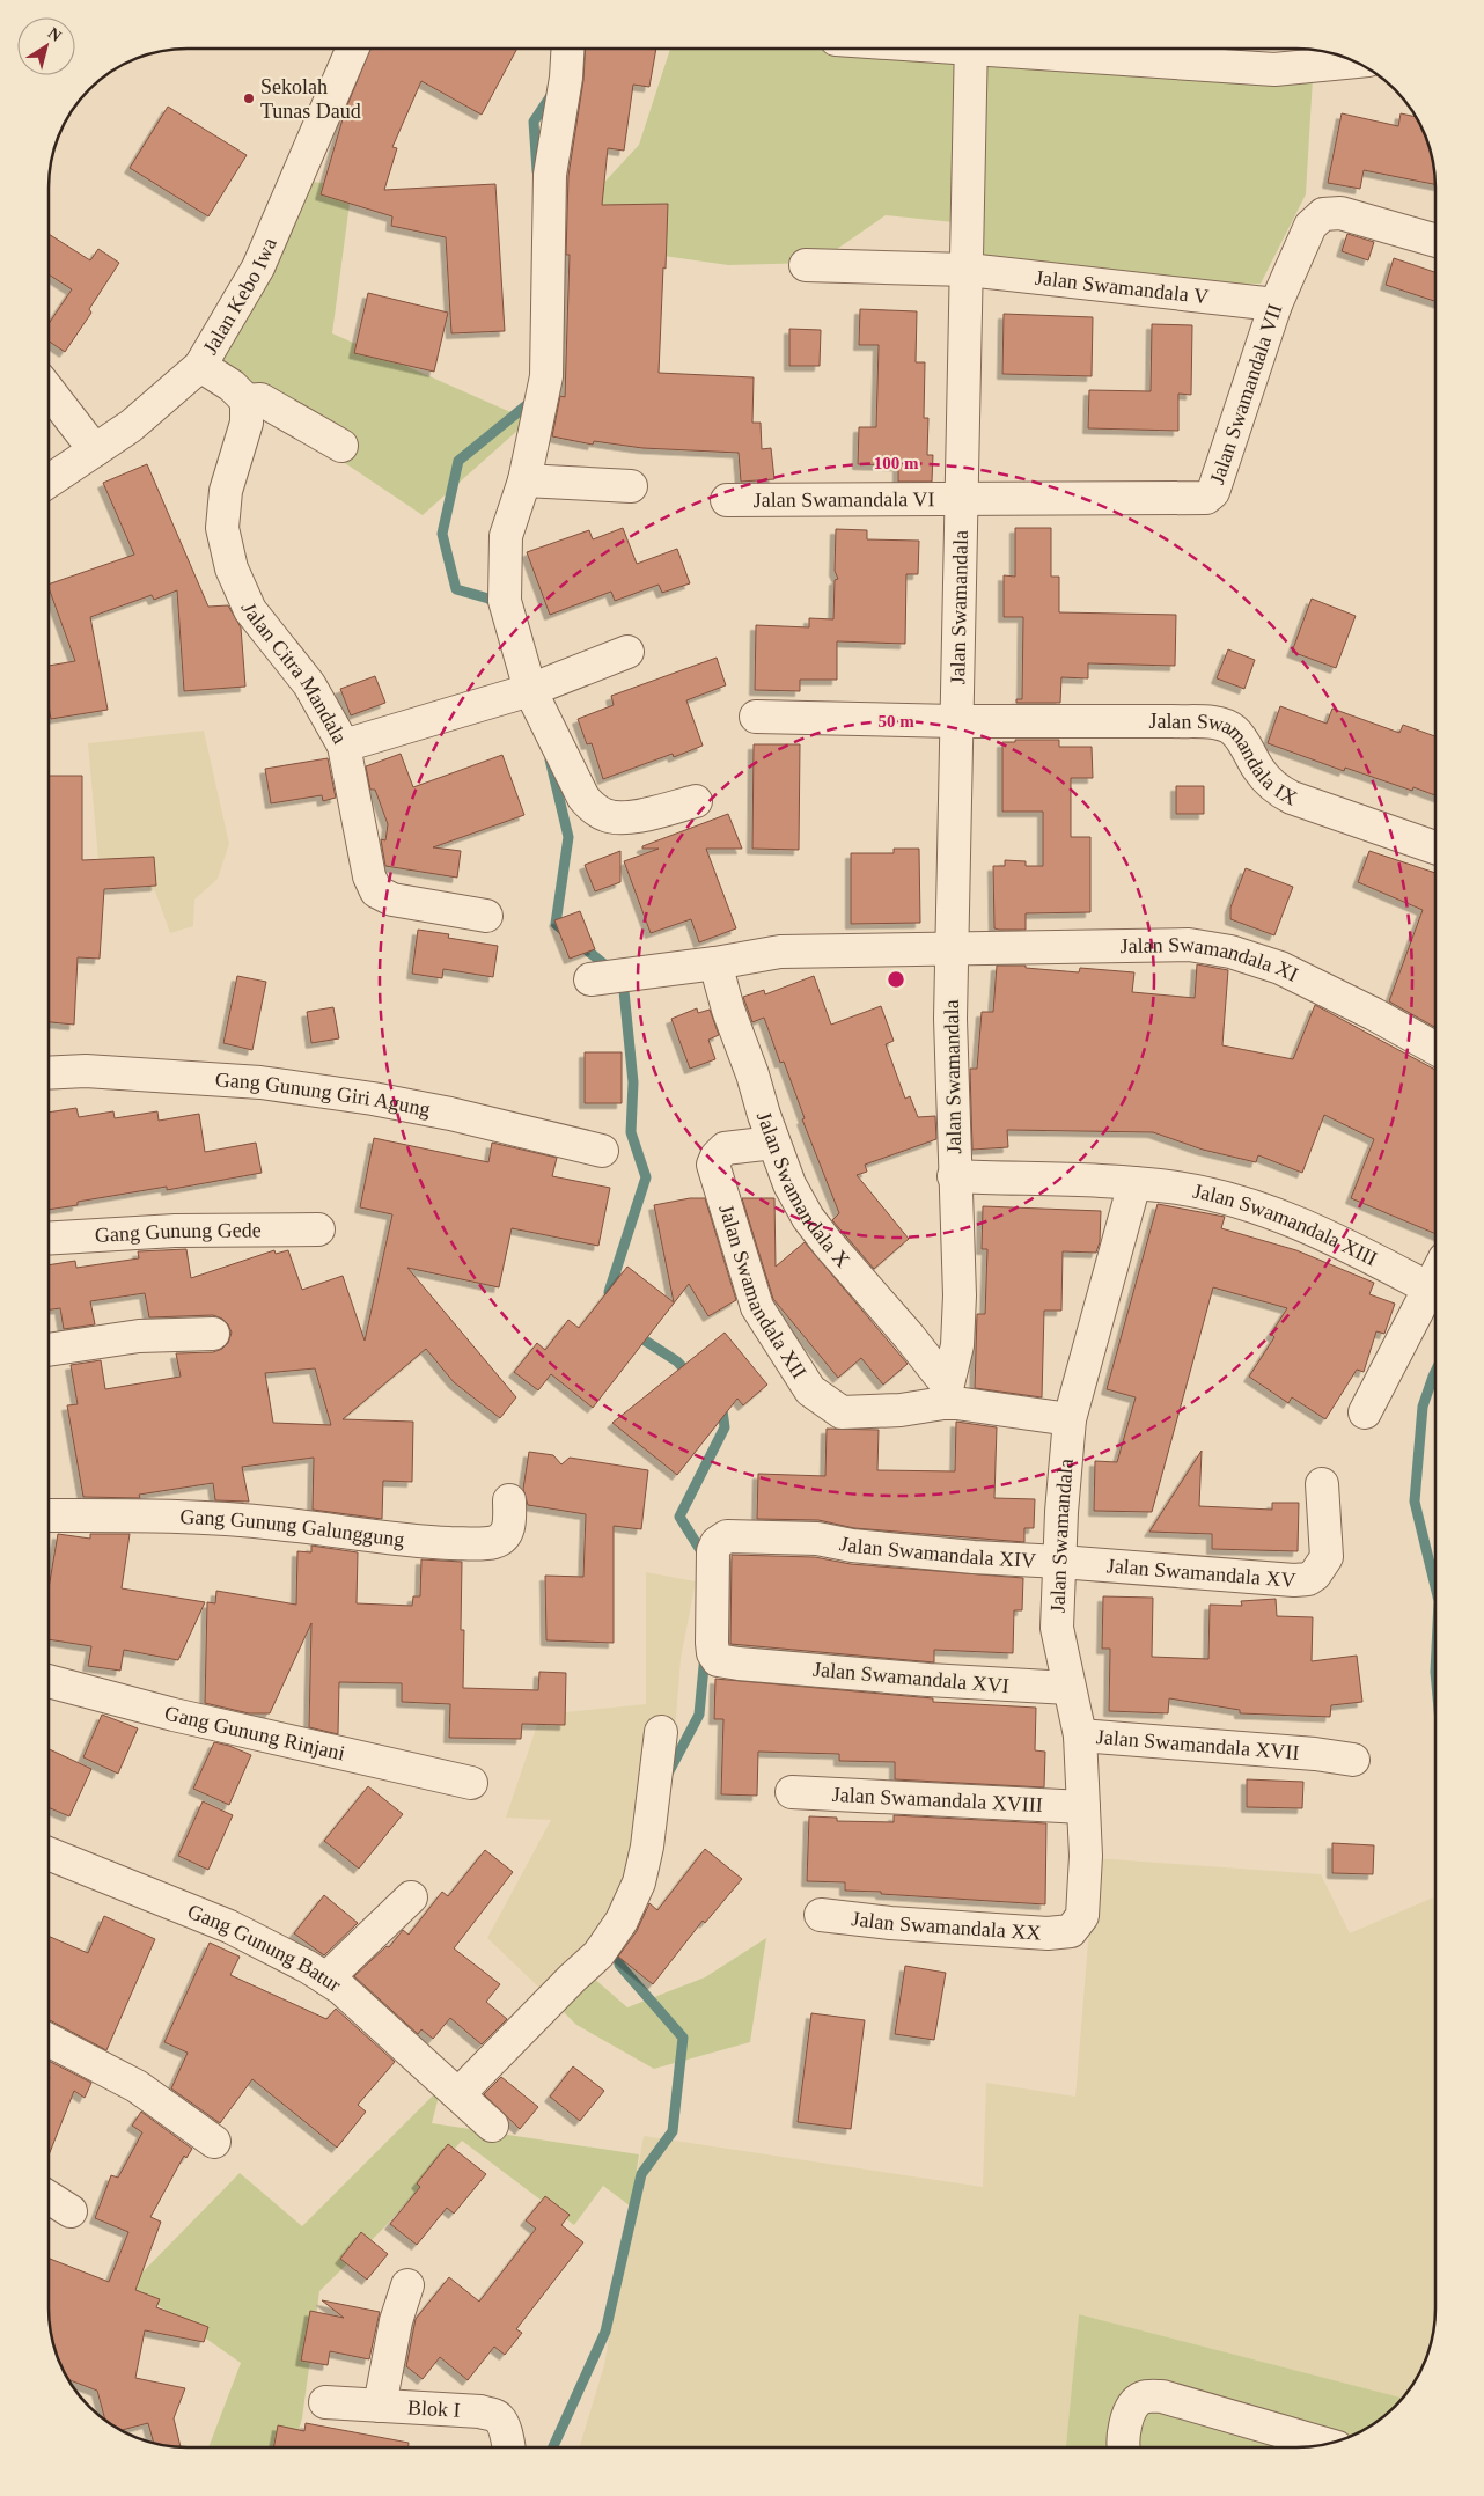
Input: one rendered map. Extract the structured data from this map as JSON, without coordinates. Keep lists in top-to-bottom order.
{
  "streets": {
    "street": [
      "Jalan Swamandala V",
      "Jalan Kebo Iwa",
      "Jalan Swamandala VII",
      "Jalan Swamandala VI",
      "Jalan Swamandala",
      "Jalan Citra Mandala",
      "Jalan Swamandala IX",
      "Jalan Swamandala XI",
      "Gang Gunung Giri Agung",
      "Jalan Swamandala X",
      "Jalan Swamandala XIII",
      "Gang Gunung Gede",
      "Jalan Swamandala XII",
      "Gang Gunung Galunggung",
      "Jalan Swamandala XIV",
      "Jalan Swamandala XV",
      "Jalan Swamandala XVI",
      "Gang Gunung Rinjani",
      "Jalan Swamandala XVII",
      "Jalan Swamandala XVIII",
      "Jalan Swamandala XX",
      "Gang Gunung Batur",
      "Blok I"
    ]
  },
  "crossings": [
    ["Jalan Swamandala V", "Jalan Swamandala VII"],
    ["Jalan Swamandala V", "Jalan Swamandala"],
    ["Jalan Swamandala VII", "Jalan Swamandala VI"],
    ["Jalan Swamandala VII", "Jalan Swamandala"],
    ["Jalan Swamandala VI", "Jalan Swamandala"],
    ["Jalan Swamandala", "Jalan Swamandala IX"],
    ["Jalan Swamandala", "Jalan Swamandala XI"],
    ["Jalan Swamandala", "Jalan Swamandala X"],
    ["Jalan Swamandala", "Jalan Swamandala XIII"],
    ["Jalan Swamandala", "Jalan Swamandala XII"],
    ["Jalan Swamandala", "Jalan Swamandala XIV"],
    ["Jalan Swamandala", "Jalan Swamandala XV"],
    ["Jalan Swamandala", "Jalan Swamandala XVI"],
    ["Jalan Swamandala", "Jalan Swamandala XVII"],
    ["Jalan Swamandala", "Jalan Swamandala XVIII"],
    ["Jalan Swamandala", "Jalan Swamandala XX"],
    ["Jalan Swamandala X", "Jalan Swamandala XII"],
    ["Jalan Swamandala XIV", "Jalan Swamandala XV"],
    ["Jalan Swamandala XIV", "Jalan Swamandala XVI"]
  ],
  "places": ["Sekolah Tunas Daud"],
  "north": "top right",
  "rings": ["100 m", "50 m"]
}
